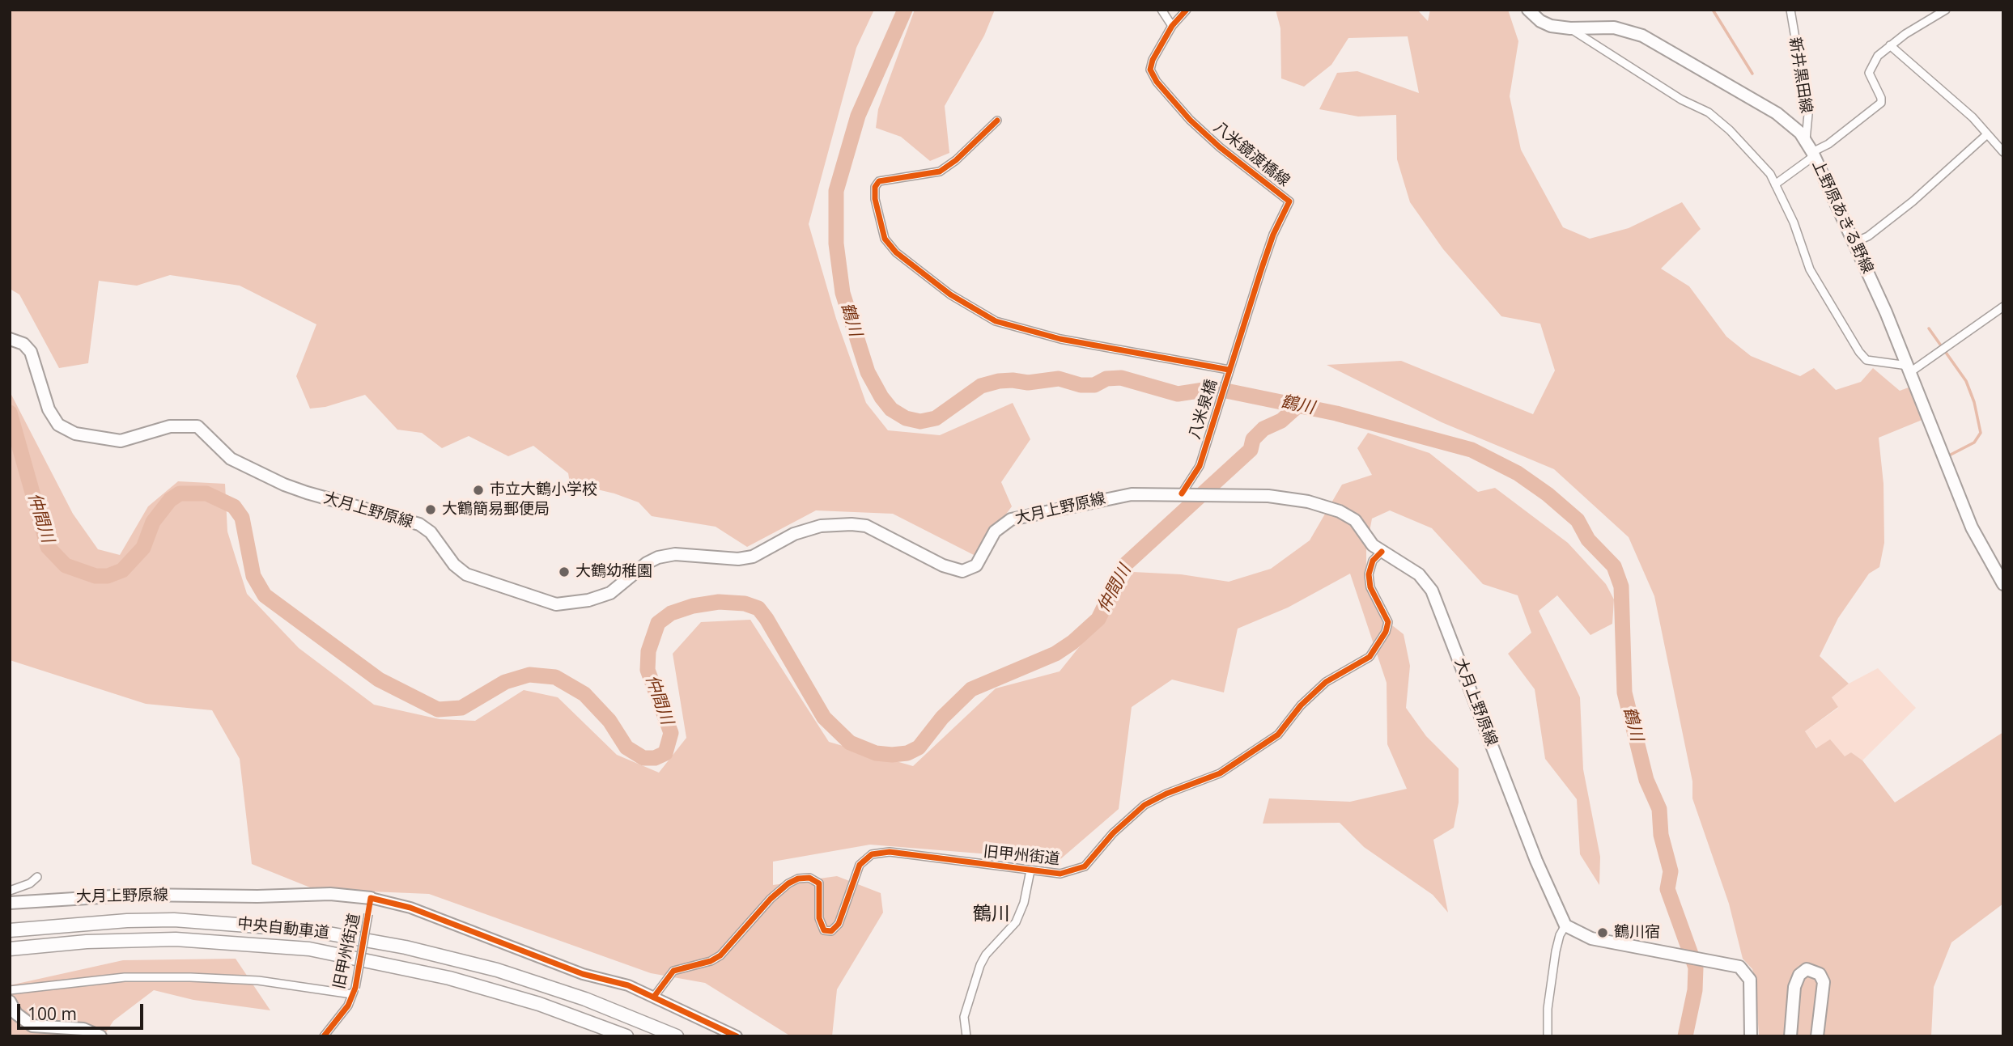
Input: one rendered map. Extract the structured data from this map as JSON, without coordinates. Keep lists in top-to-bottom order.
{
  "streets": {
    "highway": ["中央自動車道"],
    "main road": ["上野原あきる野線", "大月上野原線"],
    "street": [
      "新井黒田線",
      "八米鏡渡橋線",
      "八米泉橋",
      "旧甲州街道"
    ]
  },
  "crossings": [
    ["新井黒田線", "上野原あきる野線"],
    ["八米鏡渡橋線", "八米泉橋"],
    ["八米泉橋", "大月上野原線"],
    ["大月上野原線", "旧甲州街道"]
  ],
  "districts": ["鶴川"],
  "water": ["鶴川", "仲間川"],
  "places": [
    "市立大鶴小学校",
    "大鶴簡易郵便局",
    "大鶴幼稚園",
    "鶴川宿"
  ],
  "scale_bar": "100 m"
}
